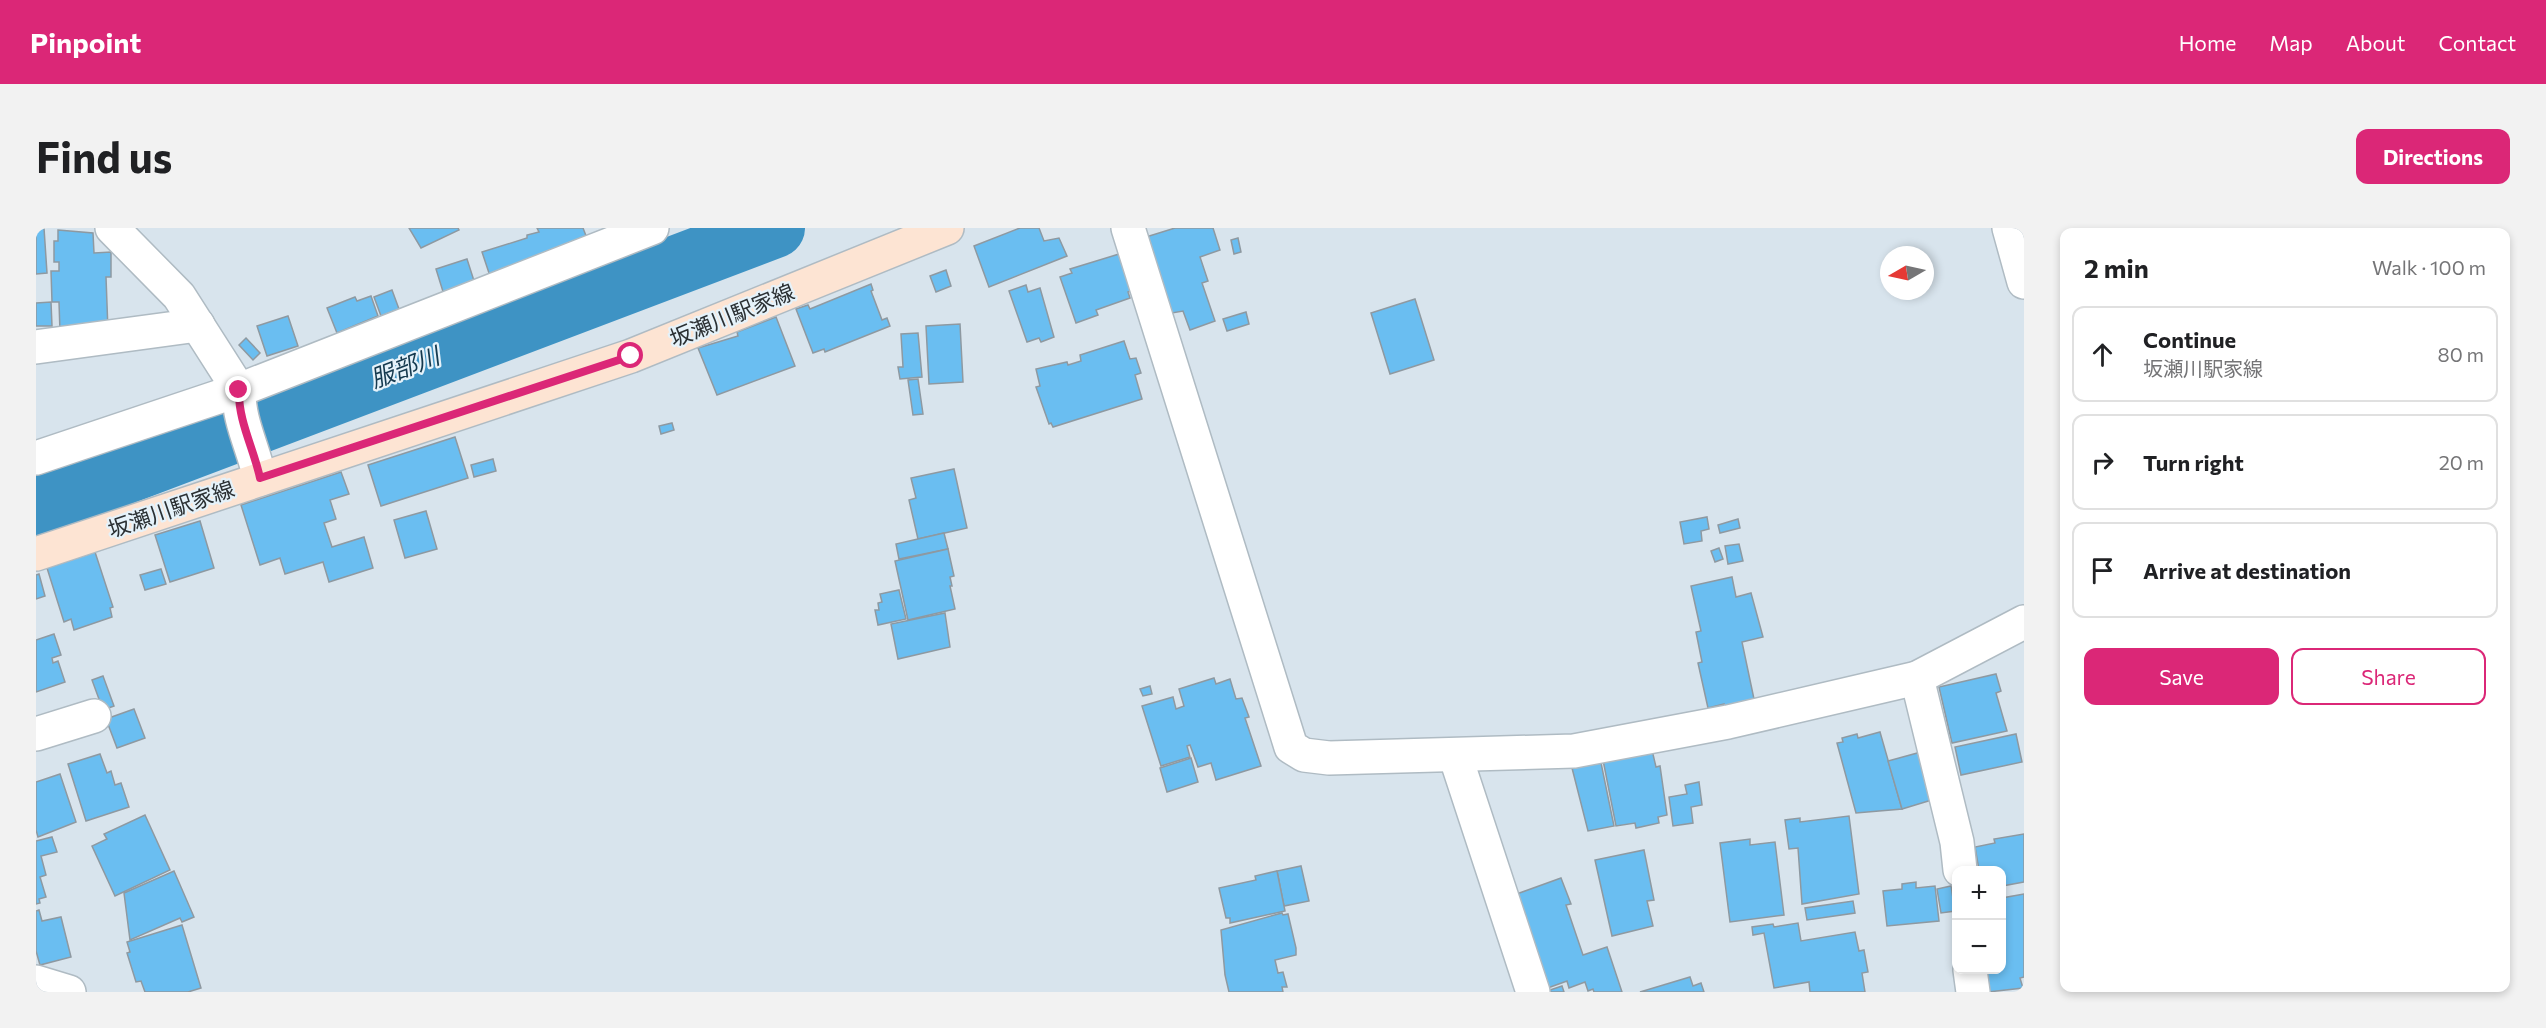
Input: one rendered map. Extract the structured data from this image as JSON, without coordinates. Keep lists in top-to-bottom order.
{
  "streets": {
    "main road": ["坂瀬川駅家線"]
  },
  "water": ["服部川"],
  "north": "left",
  "page": {
    "header": "Pinpoint",
    "nav": [
      "Home",
      "Map",
      "About",
      "Contact"
    ],
    "buttons": [
      "Directions",
      ["Save", "Share"]
    ],
    "title": "Find us",
    "heading": ["2 min", "Walk · 100 m"],
    "list": [
      ["Continue", "坂瀬川駅家線", "80 m"],
      ["Turn right", "20 m"],
      "Arrive at destination"
    ],
    "map_buttons": ["+", "−"]
  }
}
